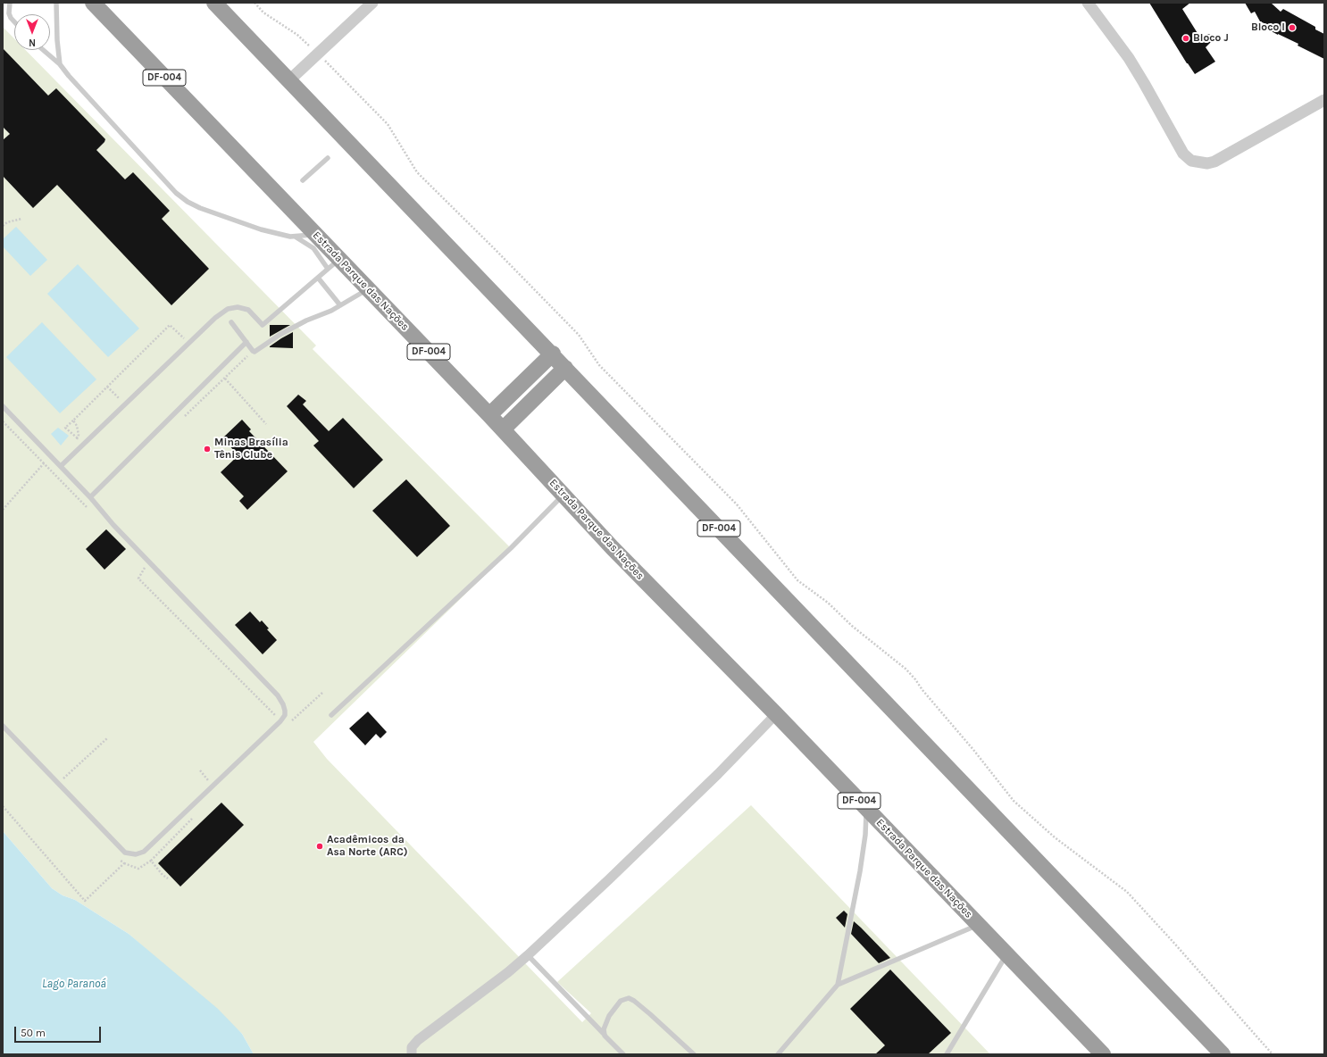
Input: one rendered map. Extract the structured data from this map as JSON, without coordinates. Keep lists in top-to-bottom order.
{
  "streets": {
    "highway": ["DF-004", "Estrada Parque das Nações"]
  },
  "water": ["Lago Paranoá"],
  "places": [
    "Bloco I",
    "Bloco J",
    "Minas Brasília Tênis Clube",
    "Acadêmicos da Asa Norte (ARC)"
  ],
  "scale_bar": "50 m",
  "north": "bottom"
}
